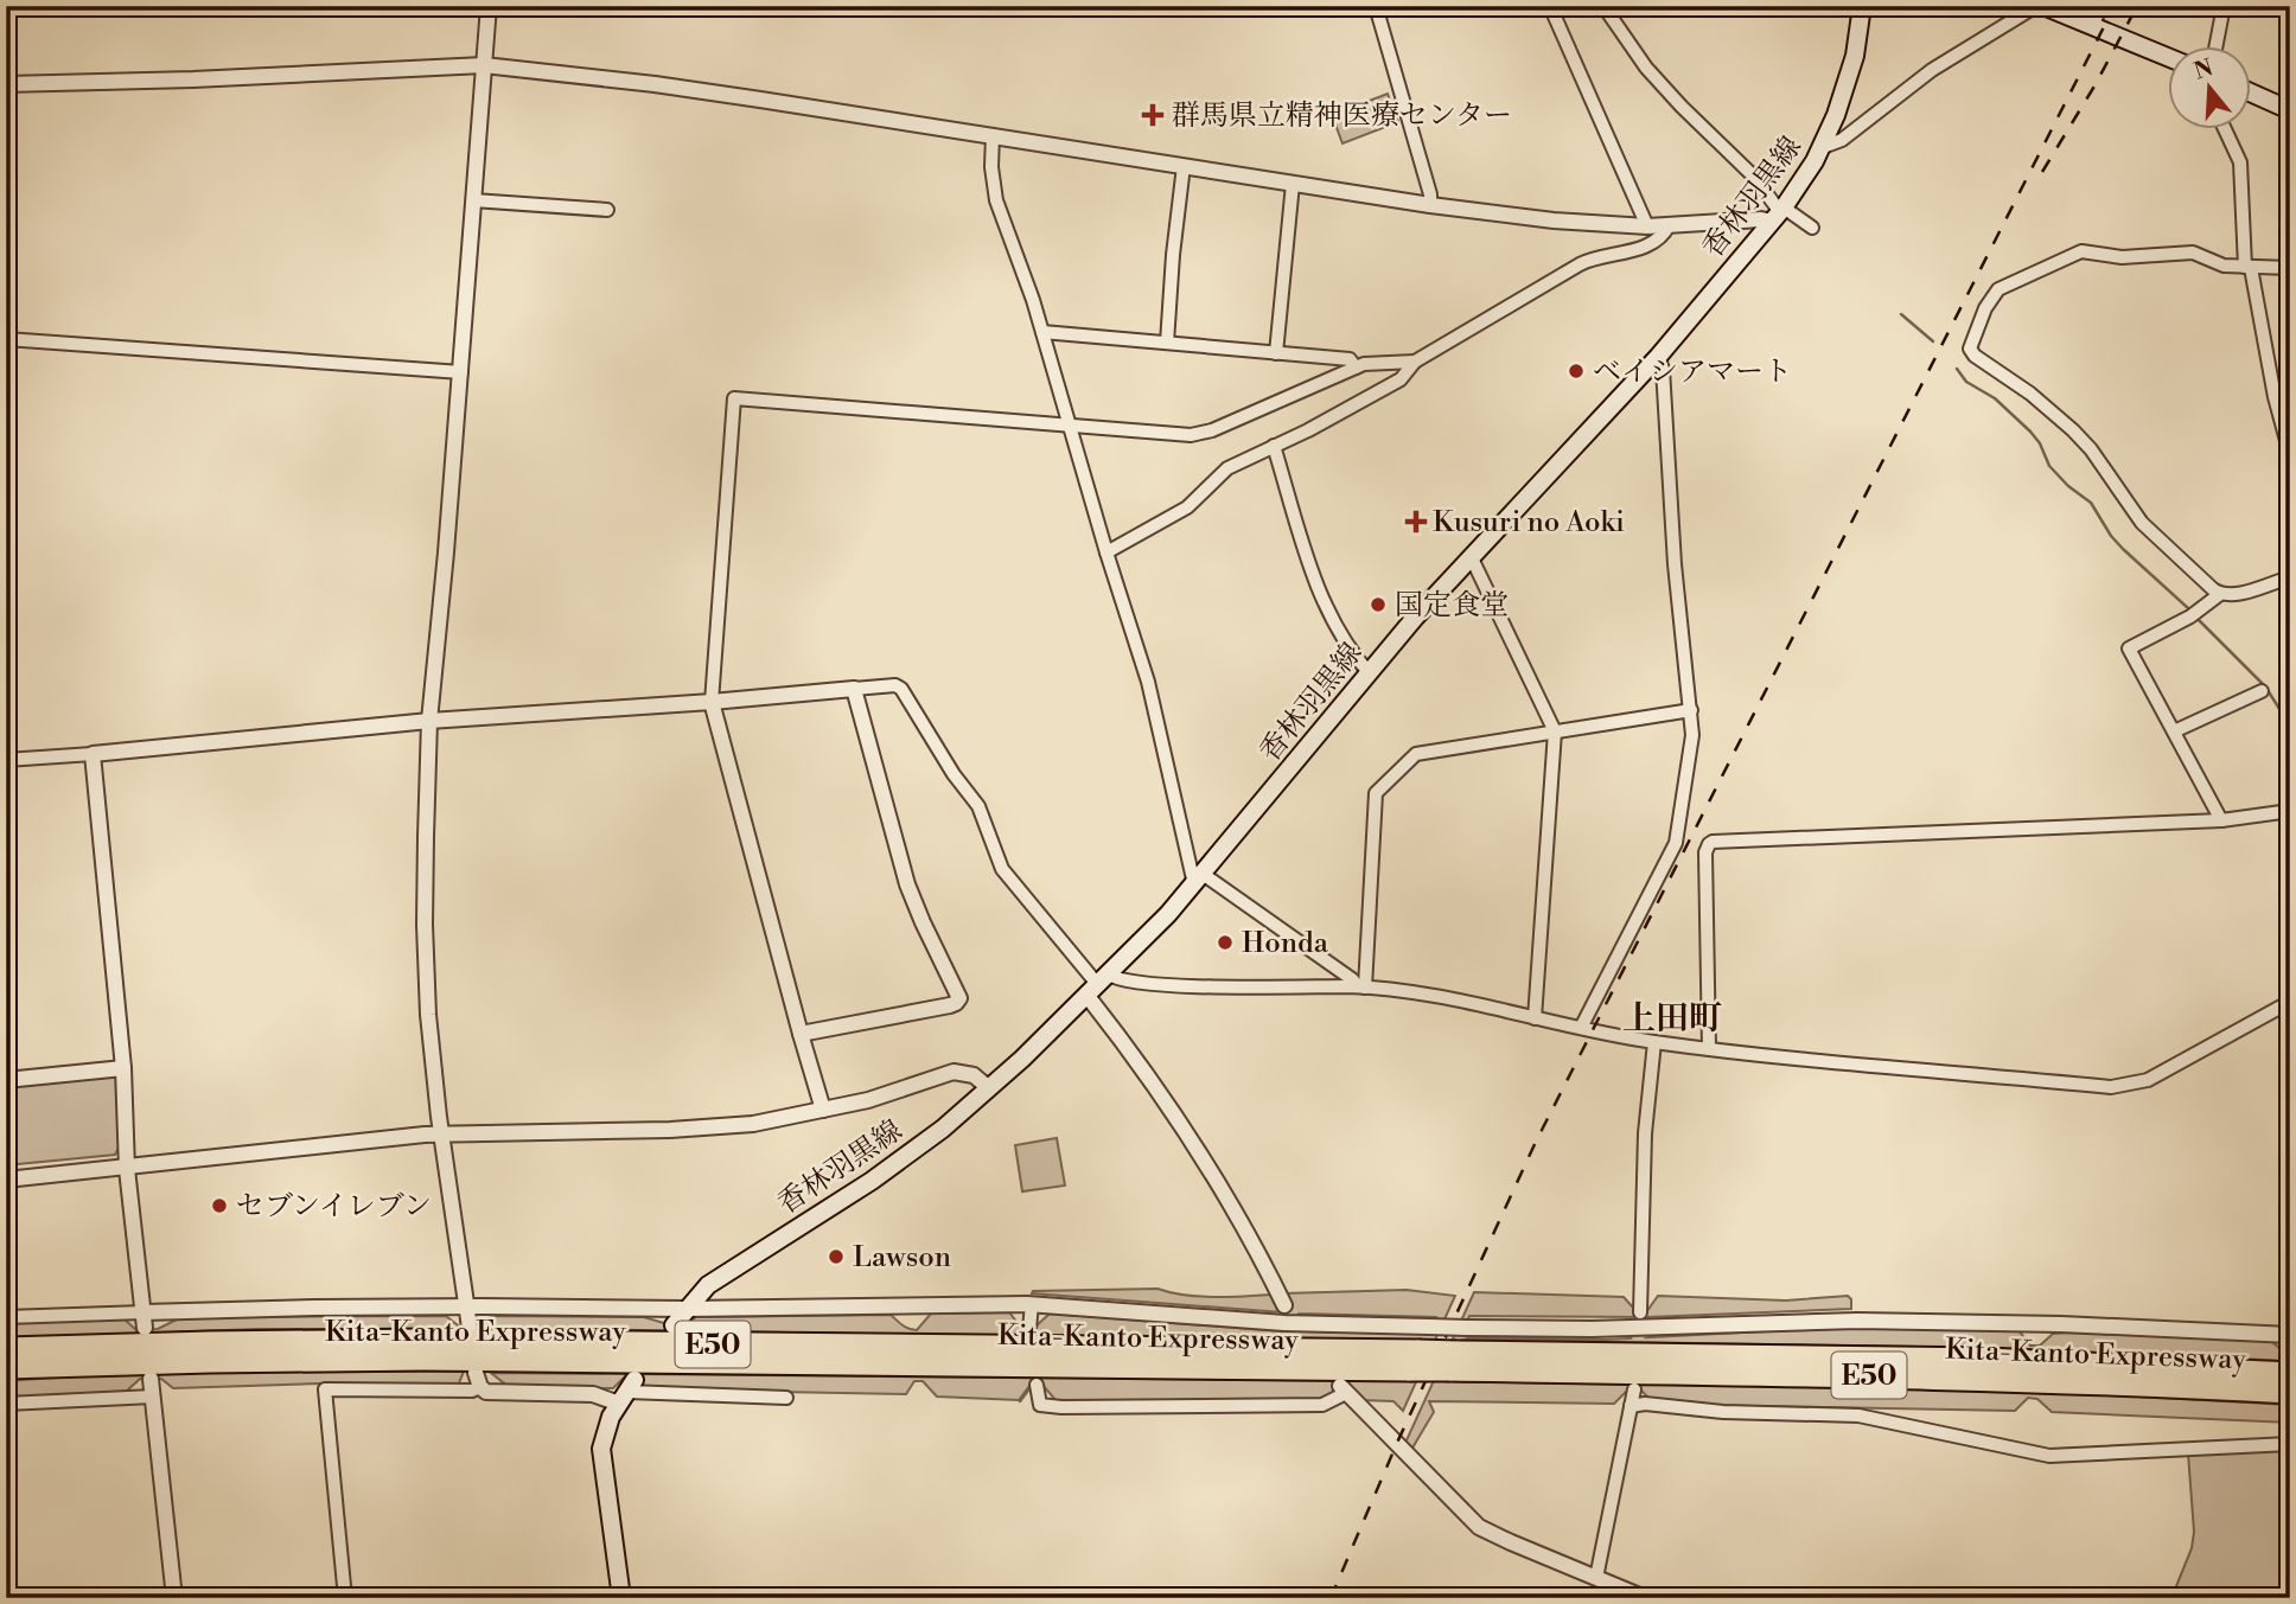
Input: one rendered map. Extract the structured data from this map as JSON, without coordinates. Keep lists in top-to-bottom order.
{
  "streets": {
    "highway": ["Kita-Kanto Expressway", "E50"],
    "main road": ["香林羽黒線"]
  },
  "districts": ["上田町"],
  "places": {
    "health": ["群馬県立精神医療センター", "Kusuri no Aoki"],
    "other": [
      "ベイシアマート",
      "国定食堂",
      "Honda",
      "セブンイレブン",
      "Lawson"
    ]
  },
  "north": "top"
}
